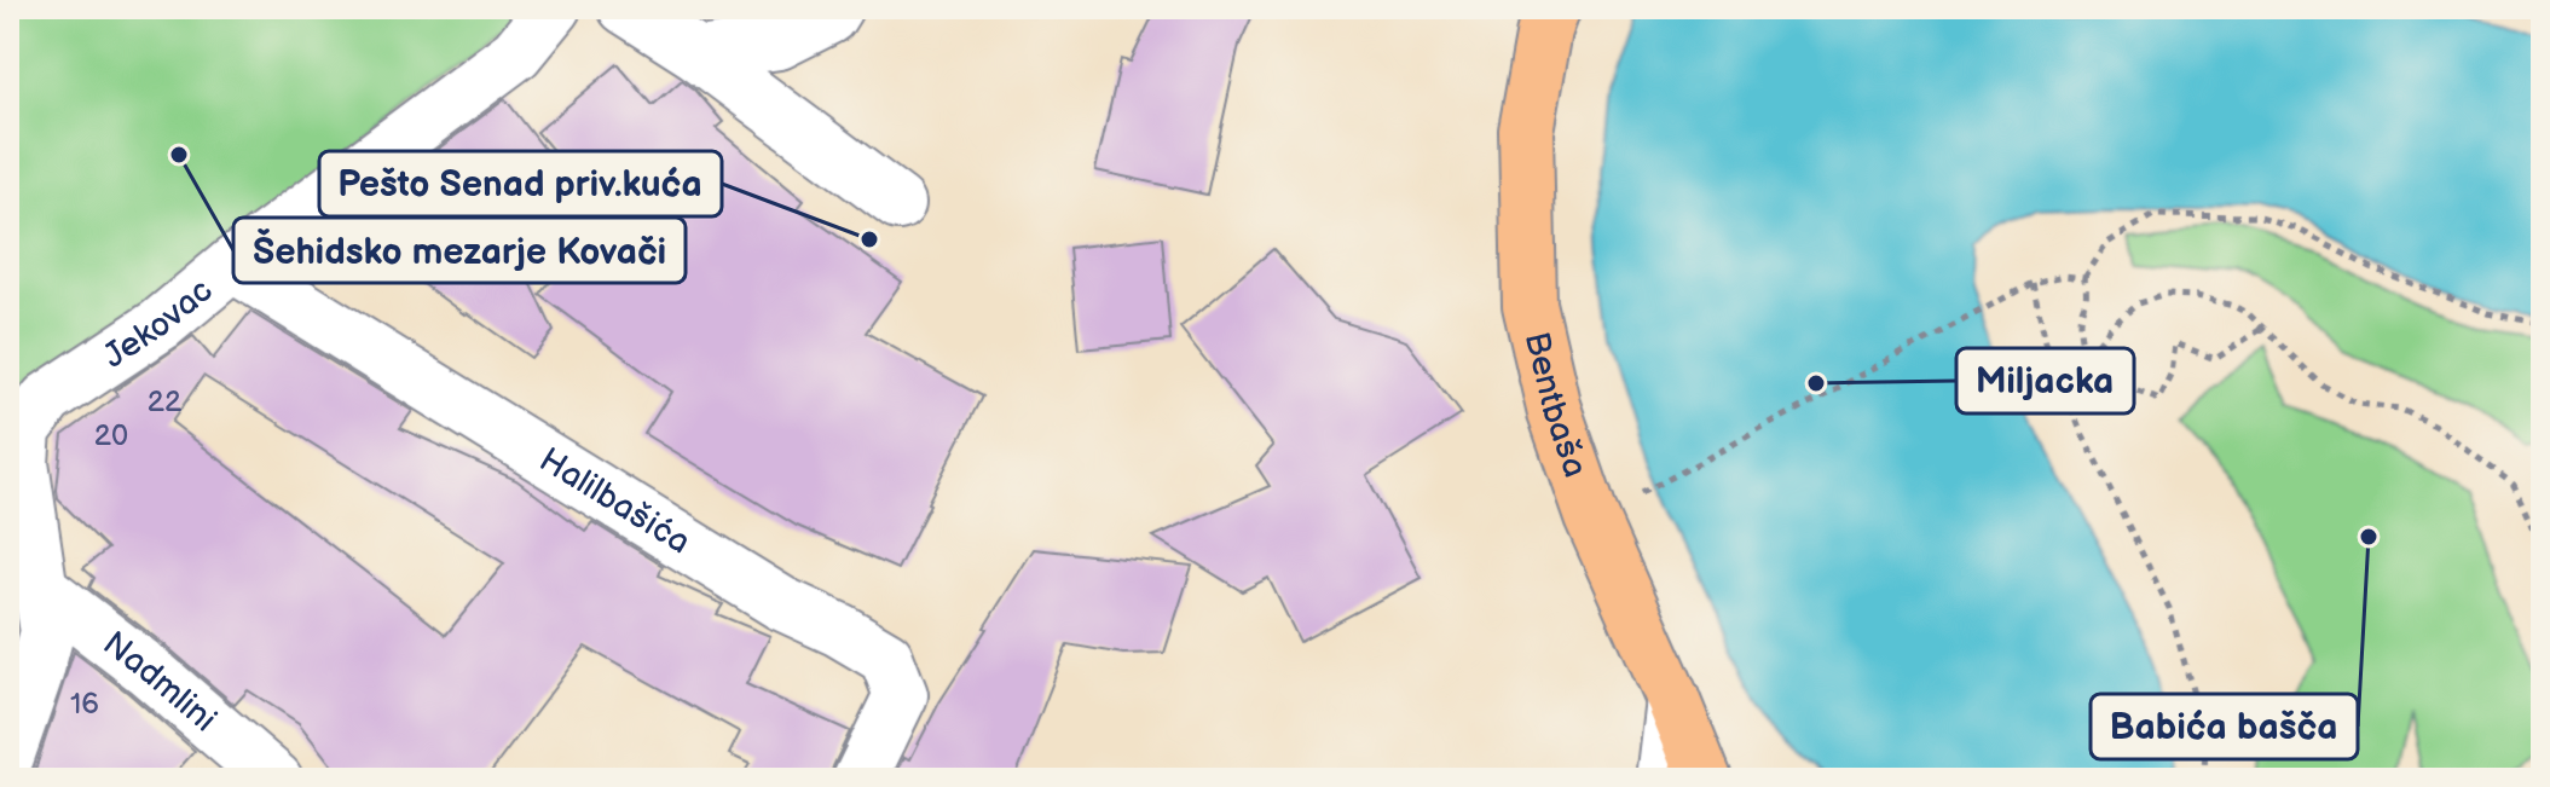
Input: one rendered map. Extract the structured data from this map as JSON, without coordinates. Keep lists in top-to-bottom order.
{
  "streets": {
    "main road": ["Bentbaša"],
    "street": ["Jekovac", "Halilbašića", "Nadmlini"]
  },
  "crossings": [
    ["Jekovac", "Halilbašića"],
    ["Jekovac", "Nadmlini"]
  ],
  "places": [
    "Šehidsko mezarje Kovači",
    "Pešto Senad priv.kuća",
    "Miljacka",
    "Babića bašča"
  ],
  "house_numbers": ["22", "20", "16"]
}
